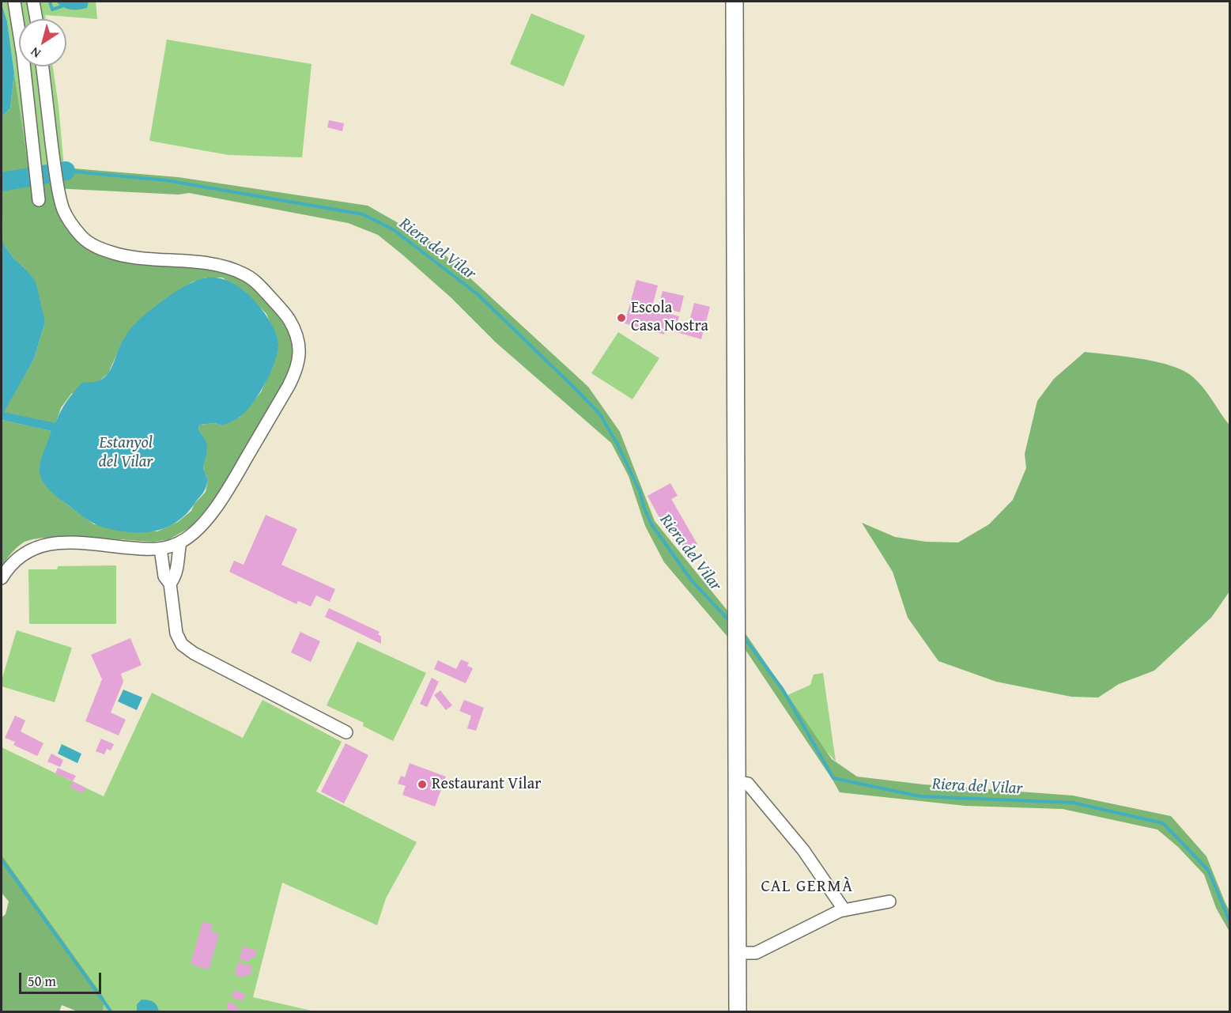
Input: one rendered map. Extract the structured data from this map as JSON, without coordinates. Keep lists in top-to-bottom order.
{
  "districts": ["CAL GERMÀ"],
  "water": ["Riera del Vilar", "Estanyol del Vilar"],
  "places": ["Escola Casa Nostra", "Restaurant Vilar"],
  "scale_bar": "50 m",
  "north": "bottom left"
}
